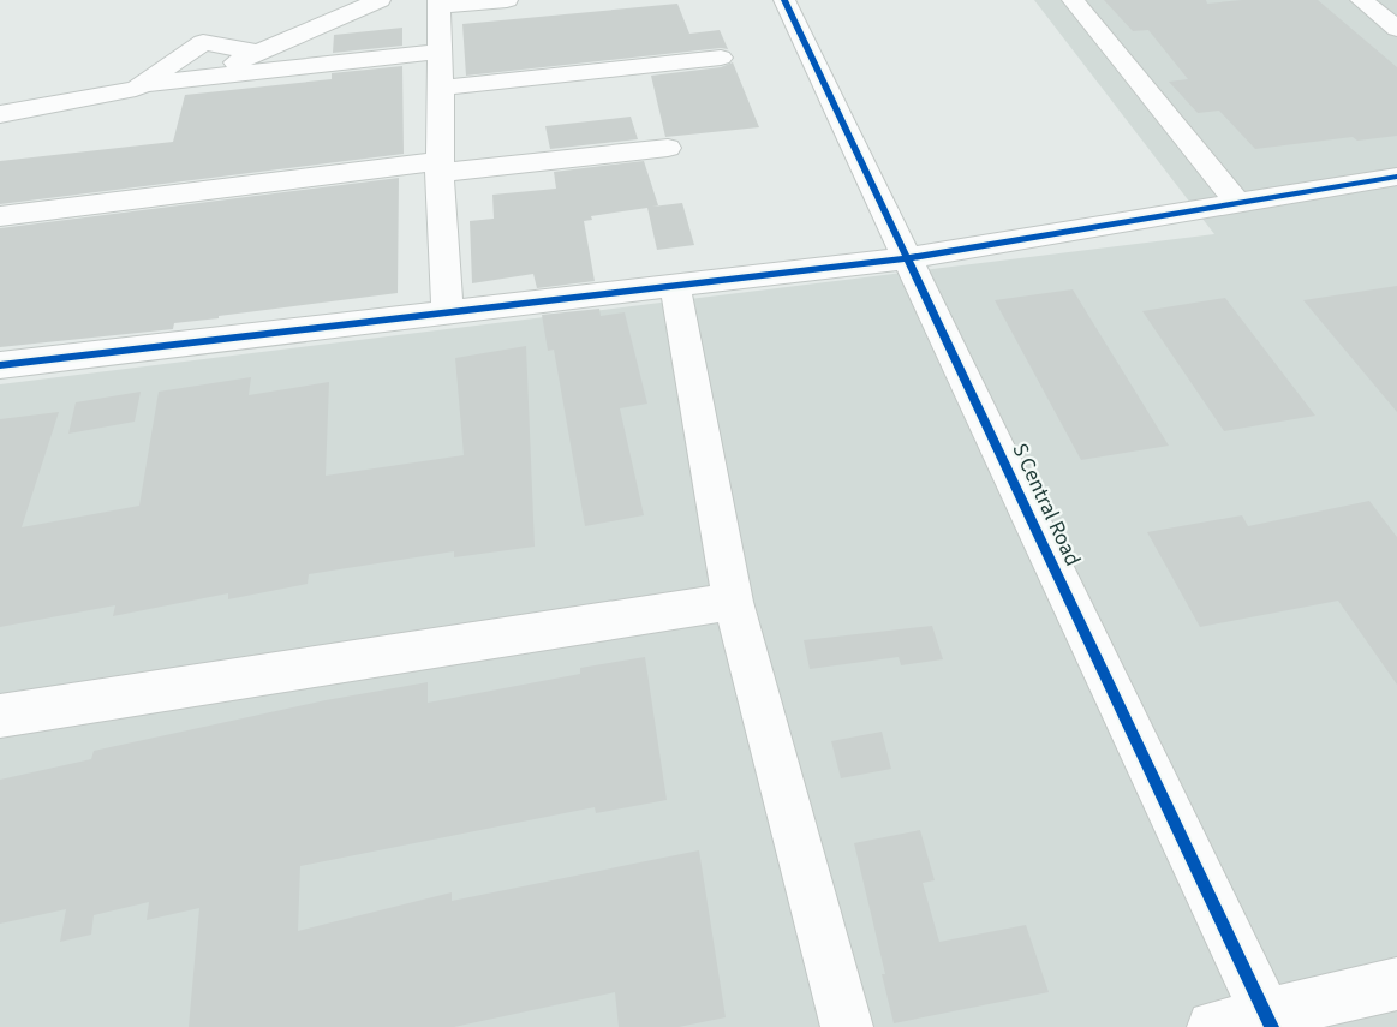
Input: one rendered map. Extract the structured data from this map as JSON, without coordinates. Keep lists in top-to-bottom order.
{
  "streets": {
    "street": ["S Central Road"]
  }
}
